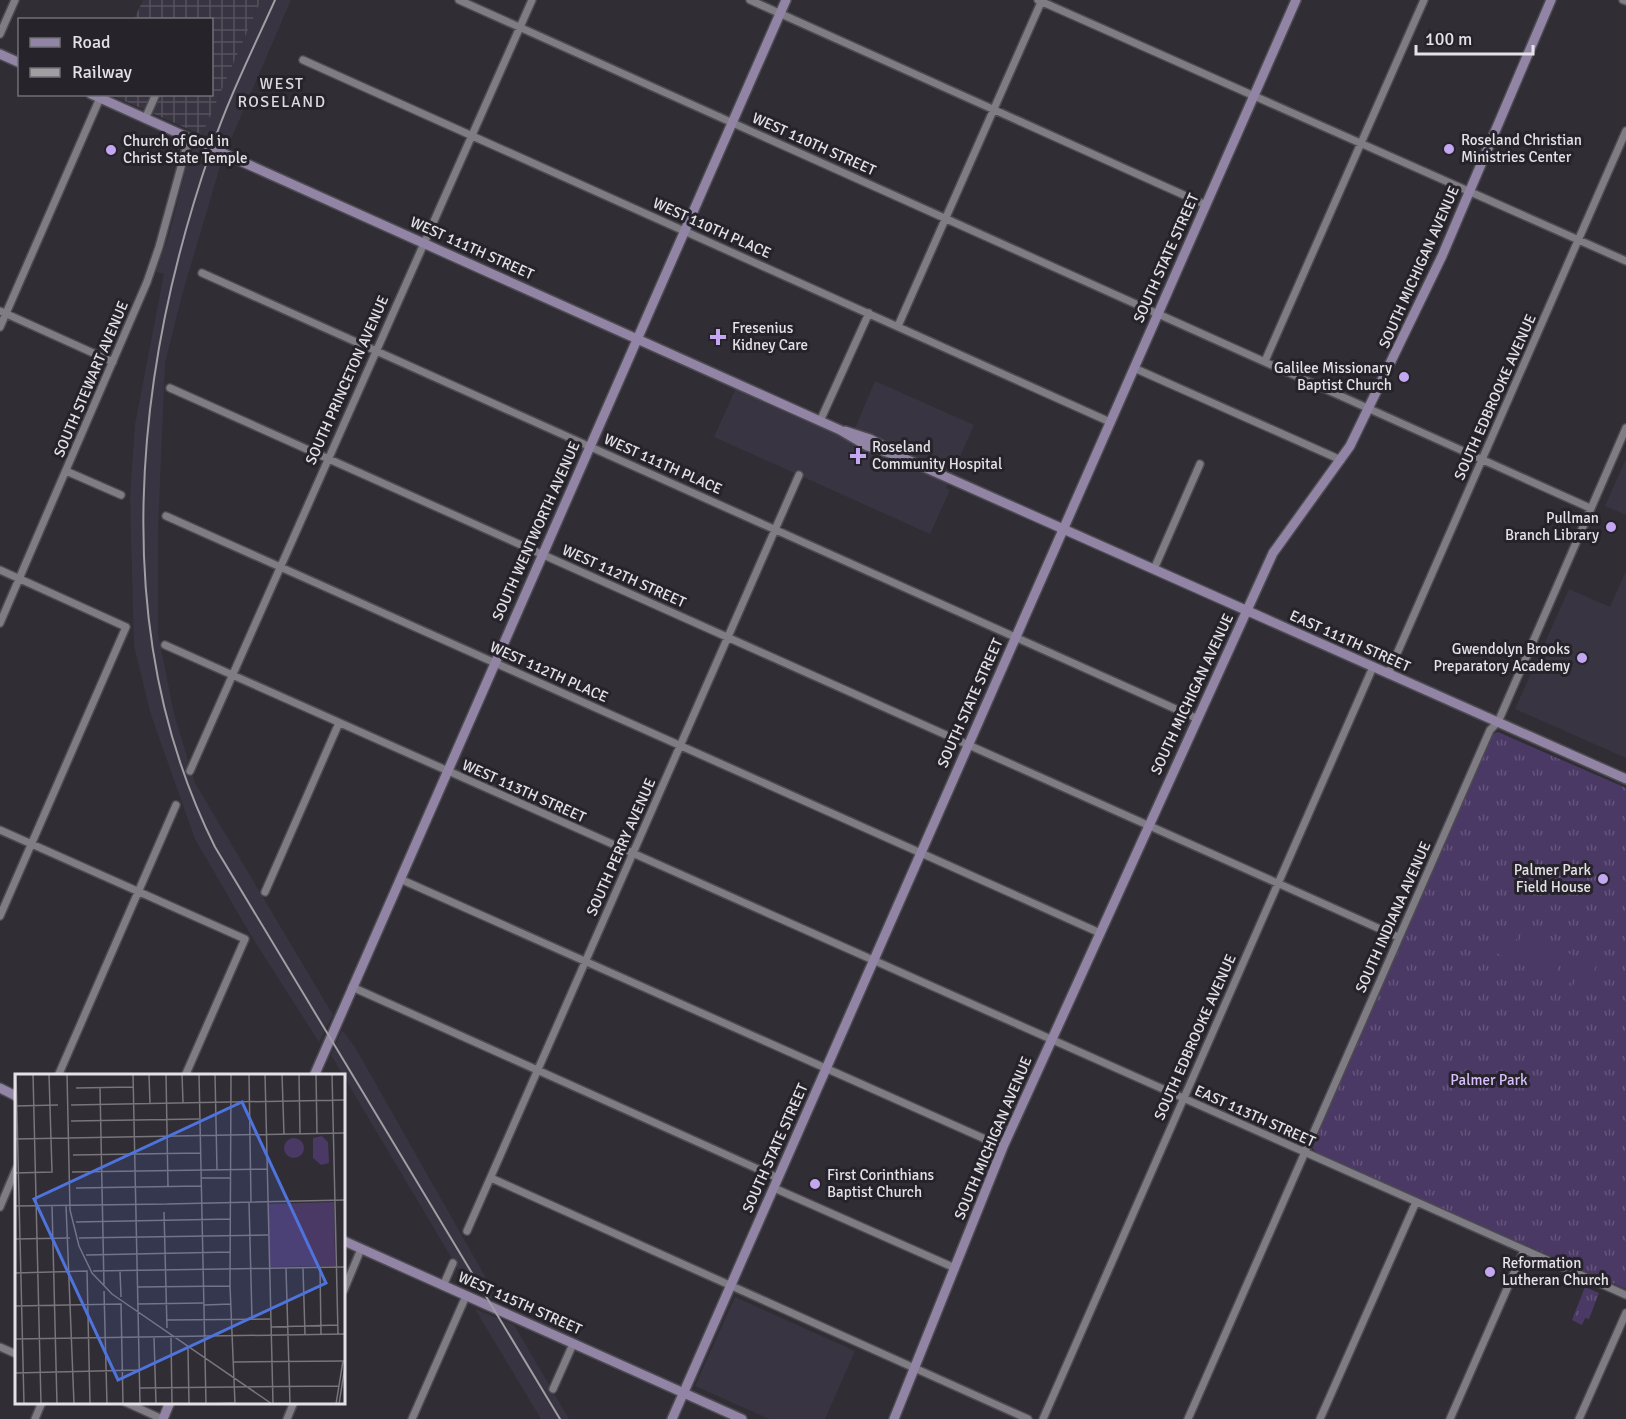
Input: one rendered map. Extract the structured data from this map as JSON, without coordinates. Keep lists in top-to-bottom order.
{
  "streets": {
    "main road": [
      "WEST 111TH STREET",
      "SOUTH STATE STREET",
      "SOUTH MICHIGAN AVENUE",
      "SOUTH WENTWORTH AVENUE",
      "EAST 111TH STREET",
      "WEST 115TH STREET"
    ],
    "street": [
      "WEST 110TH STREET",
      "WEST 110TH PLACE",
      "SOUTH STEWART AVENUE",
      "SOUTH PRINCETON AVENUE",
      "SOUTH EDBROOKE AVENUE",
      "WEST 111TH PLACE",
      "WEST 112TH STREET",
      "WEST 112TH PLACE",
      "WEST 113TH STREET",
      "SOUTH PERRY AVENUE",
      "SOUTH INDIANA AVENUE",
      "EAST 113TH STREET"
    ]
  },
  "crossings": [
    ["WEST 110TH STREET", "SOUTH STATE STREET"],
    ["WEST 110TH STREET", "SOUTH MICHIGAN AVENUE"],
    ["WEST 110TH STREET", "SOUTH PRINCETON AVENUE"],
    ["WEST 110TH STREET", "SOUTH EDBROOKE AVENUE"],
    ["WEST 110TH STREET", "SOUTH WENTWORTH AVENUE"],
    ["WEST 110TH STREET", "SOUTH INDIANA AVENUE"],
    ["WEST 110TH PLACE", "SOUTH STATE STREET"],
    ["WEST 110TH PLACE", "SOUTH PRINCETON AVENUE"],
    ["WEST 110TH PLACE", "SOUTH WENTWORTH AVENUE"],
    ["WEST 111TH STREET", "SOUTH STATE STREET"],
    ["WEST 111TH STREET", "SOUTH STEWART AVENUE"],
    ["WEST 111TH STREET", "SOUTH PRINCETON AVENUE"],
    ["WEST 111TH STREET", "SOUTH WENTWORTH AVENUE"],
    ["WEST 111TH STREET", "EAST 111TH STREET"],
    ["SOUTH STATE STREET", "WEST 111TH PLACE"],
    ["SOUTH STATE STREET", "WEST 112TH STREET"],
    ["SOUTH STATE STREET", "EAST 111TH STREET"],
    ["SOUTH STATE STREET", "WEST 112TH PLACE"],
    ["SOUTH STATE STREET", "WEST 113TH STREET"],
    ["SOUTH STATE STREET", "EAST 113TH STREET"],
    ["SOUTH STATE STREET", "WEST 115TH STREET"],
    ["SOUTH MICHIGAN AVENUE", "WEST 111TH PLACE"],
    ["SOUTH MICHIGAN AVENUE", "WEST 112TH STREET"],
    ["SOUTH MICHIGAN AVENUE", "EAST 111TH STREET"],
    ["SOUTH MICHIGAN AVENUE", "WEST 112TH PLACE"],
    ["SOUTH MICHIGAN AVENUE", "EAST 113TH STREET"],
    ["SOUTH PRINCETON AVENUE", "WEST 111TH PLACE"],
    ["SOUTH PRINCETON AVENUE", "WEST 112TH STREET"],
    ["SOUTH PRINCETON AVENUE", "WEST 112TH PLACE"],
    ["SOUTH PRINCETON AVENUE", "WEST 113TH STREET"],
    ["SOUTH EDBROOKE AVENUE", "WEST 112TH STREET"],
    ["SOUTH EDBROOKE AVENUE", "EAST 111TH STREET"],
    ["SOUTH EDBROOKE AVENUE", "EAST 113TH STREET"],
    ["WEST 111TH PLACE", "SOUTH WENTWORTH AVENUE"],
    ["WEST 111TH PLACE", "SOUTH PERRY AVENUE"],
    ["SOUTH WENTWORTH AVENUE", "WEST 112TH STREET"],
    ["SOUTH WENTWORTH AVENUE", "WEST 112TH PLACE"],
    ["SOUTH WENTWORTH AVENUE", "WEST 113TH STREET"],
    ["WEST 112TH STREET", "SOUTH PERRY AVENUE"],
    ["WEST 112TH STREET", "SOUTH INDIANA AVENUE"],
    ["EAST 111TH STREET", "SOUTH INDIANA AVENUE"],
    ["WEST 112TH PLACE", "SOUTH PERRY AVENUE"],
    ["WEST 113TH STREET", "SOUTH PERRY AVENUE"],
    ["WEST 113TH STREET", "EAST 113TH STREET"],
    ["SOUTH INDIANA AVENUE", "EAST 113TH STREET"]
  ],
  "districts": ["WEST ROSELAND"],
  "parks": ["Palmer Park"],
  "places": {
    "other": [
      "Roseland Christian Ministries Center",
      "Church of God in Christ State Temple",
      "Galilee Missionary Baptist Church",
      "Pullman Branch Library",
      "Gwendolyn Brooks Preparatory Academy",
      "Palmer Park Field House",
      "First Corinthians Baptist Church",
      "Reformation Lutheran Church"
    ],
    "health": ["Fresenius Kidney Care", "Roseland Community Hospital"]
  },
  "legend": ["Road", "Railway"],
  "scale_bar": "100 m"
}
